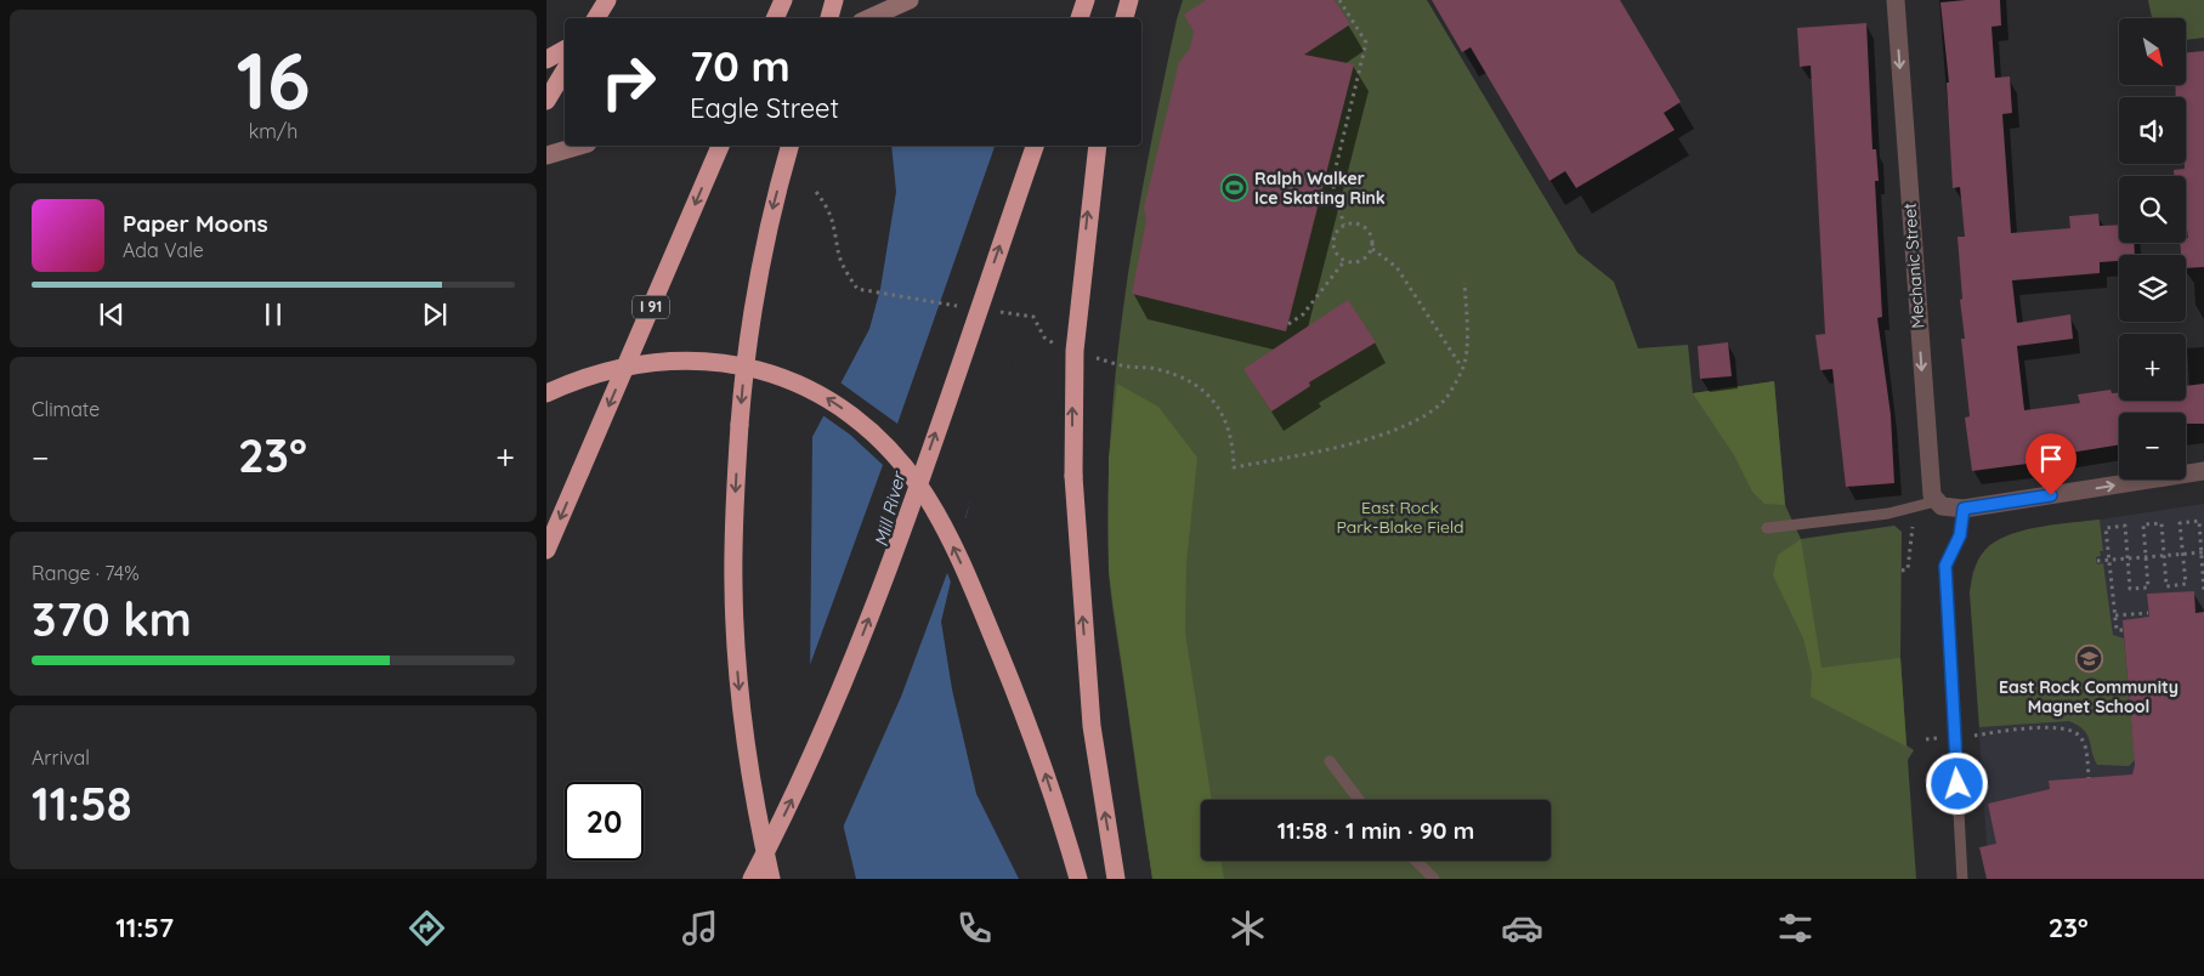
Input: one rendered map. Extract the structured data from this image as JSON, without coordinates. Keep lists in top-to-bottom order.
{
  "streets": {
    "highway": ["I 91"],
    "street": ["Mechanic Street"]
  },
  "one_way": ["Mechanic Street"],
  "water": ["Mill River"],
  "parks": ["East Rock Park-Blake Field"],
  "places": {
    "sports": ["Ralph Walker Ice Skating Rink"],
    "school or university": ["East Rock Community Magnet School"]
  },
  "north": "bottom right",
  "page": {
    "tile": [
      ["16", "km/h"],
      "Climate",
      ["Range · 74%", "370 km"],
      ["Arrival", "11:58"]
    ],
    "map_buttons": ["+", "−"],
    "turn": ["70 m", "Eagle Street"],
    "song": ["Paper Moons", "Ada Vale"],
    "heat": ["−", "23°", "+"],
    "limit": "20",
    "trip": "11:58 · 1 min · 90 m",
    "tabs": ["11:57", "23°"]
  }
}
